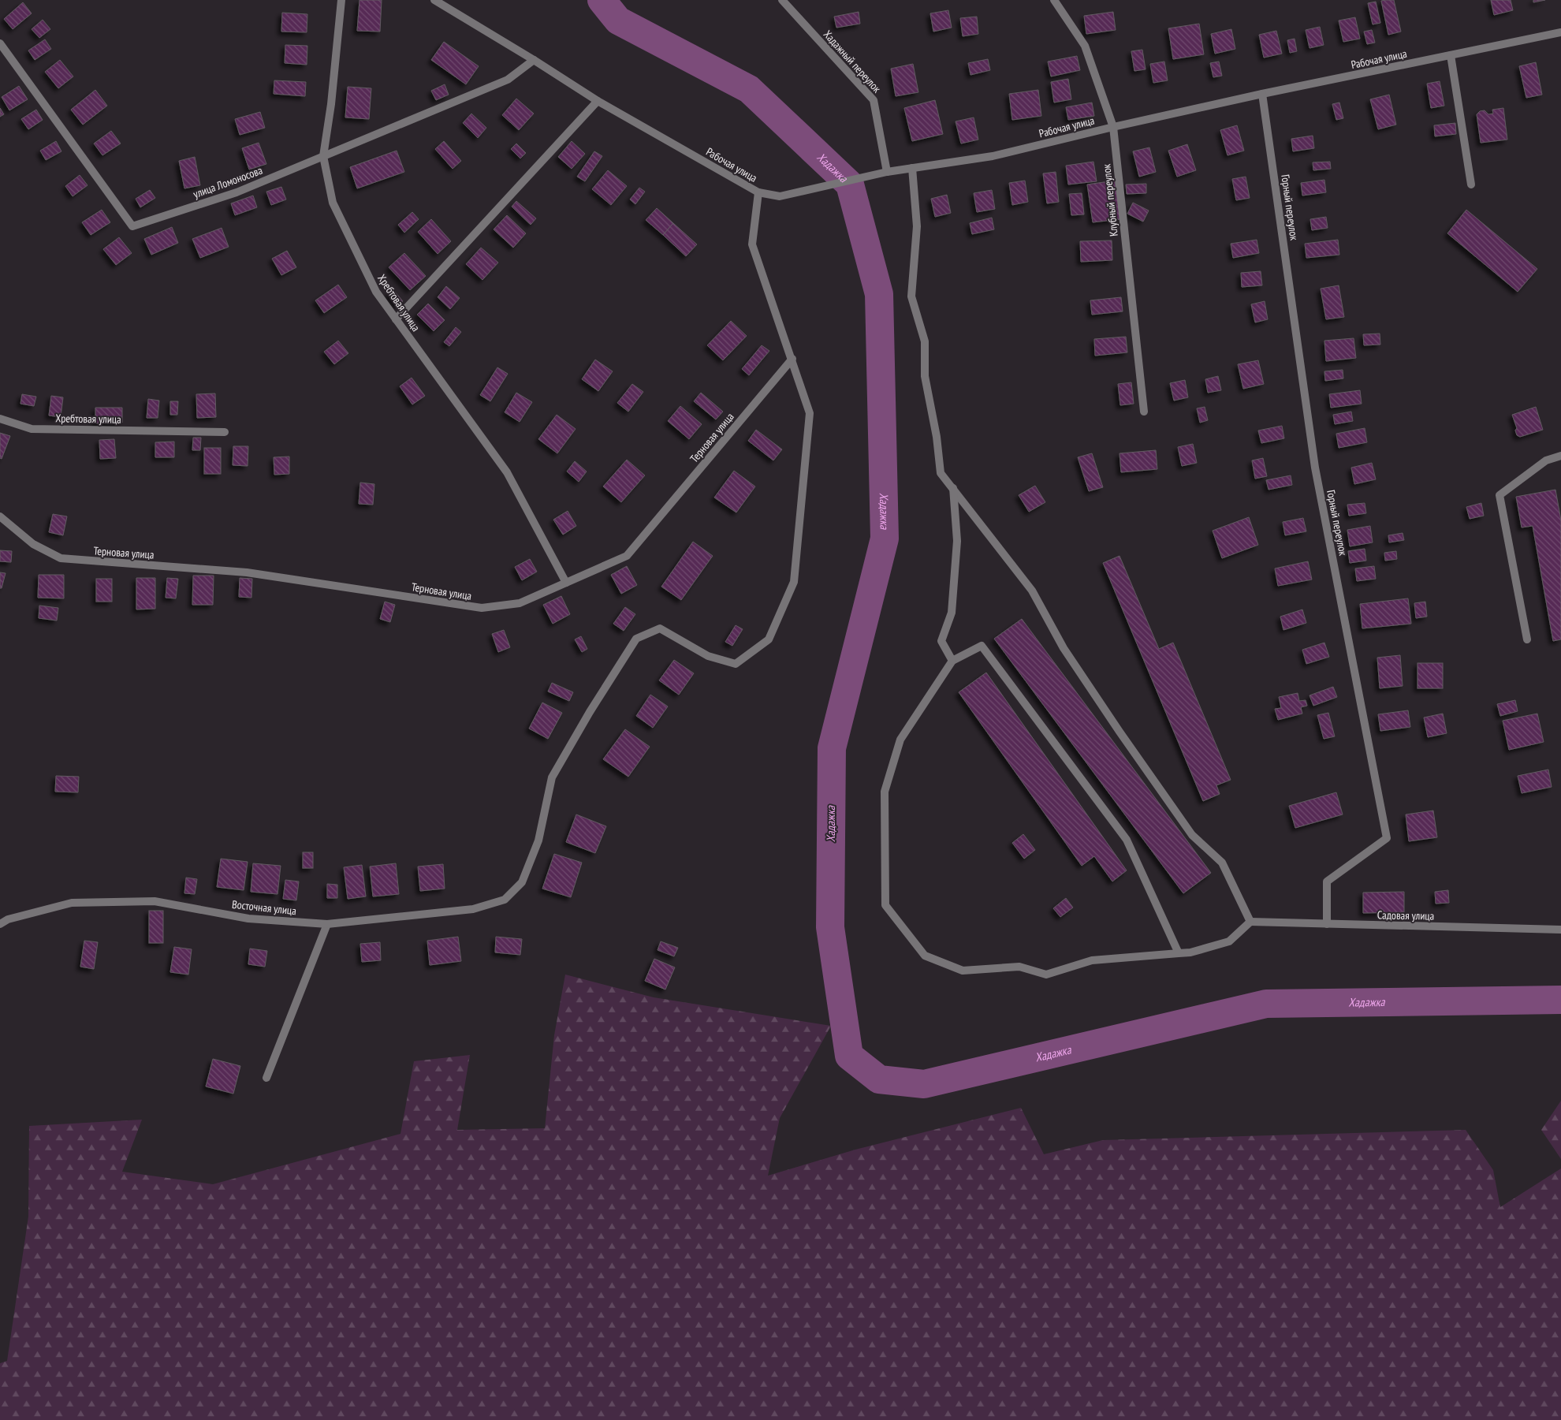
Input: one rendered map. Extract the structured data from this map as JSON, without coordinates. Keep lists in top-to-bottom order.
{
  "streets": {
    "street": [
      "Рабочая улица",
      "Хадажный переулок",
      "улица Ломоносова",
      "Клубный переулок",
      "Горный переулок",
      "Хребтовая улица",
      "Терновая улица",
      "Восточная улица",
      "Садовая улица"
    ]
  },
  "crossings": [
    ["Рабочая улица", "Хадажный переулок"],
    ["Рабочая улица", "улица Ломоносова"],
    ["Рабочая улица", "Клубный переулок"],
    ["Рабочая улица", "Горный переулок"],
    ["улица Ломоносова", "Хребтовая улица"],
    ["Горный переулок", "Садовая улица"],
    ["Хребтовая улица", "Терновая улица"],
    ["Терновая улица", "Восточная улица"]
  ],
  "water": ["Хадажка"]
}
